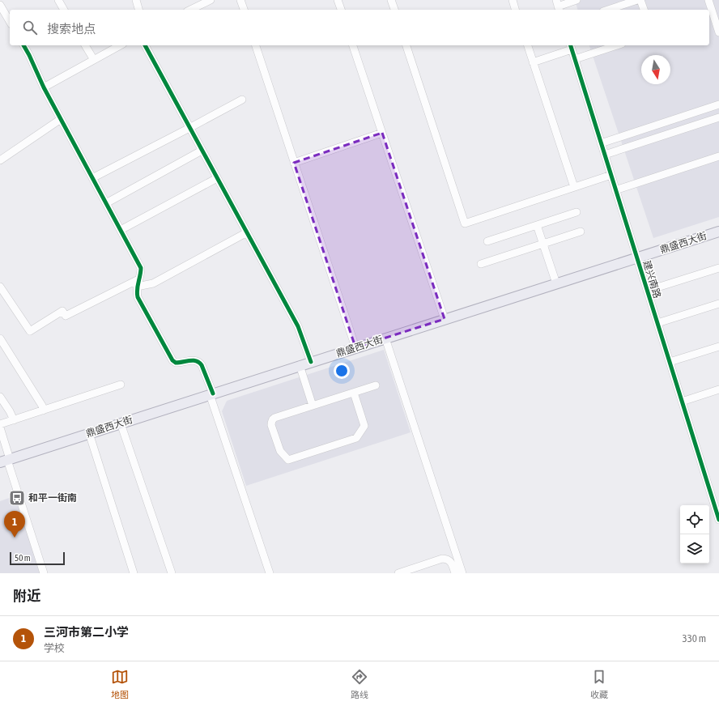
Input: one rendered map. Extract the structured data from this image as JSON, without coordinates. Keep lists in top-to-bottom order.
{
  "streets": {
    "main road": ["鼎盛西大街"],
    "street": ["建兴南路"]
  },
  "crossings": [
    ["鼎盛西大街", "建兴南路"]
  ],
  "places": {
    "bus stop": ["和平一街南"]
  },
  "scale_bar": "50 m",
  "north": "bottom",
  "page": {
    "search": "搜索地点",
    "pins": "1",
    "scale": "50 m",
    "heading": "附近",
    "list": [
      {
        "mark": "1",
        "name": "三河市第二小学",
        "note": "学校",
        "value": "330 m"
      }
    ],
    "nav": ["地图", "路线", "收藏"]
  }
}
